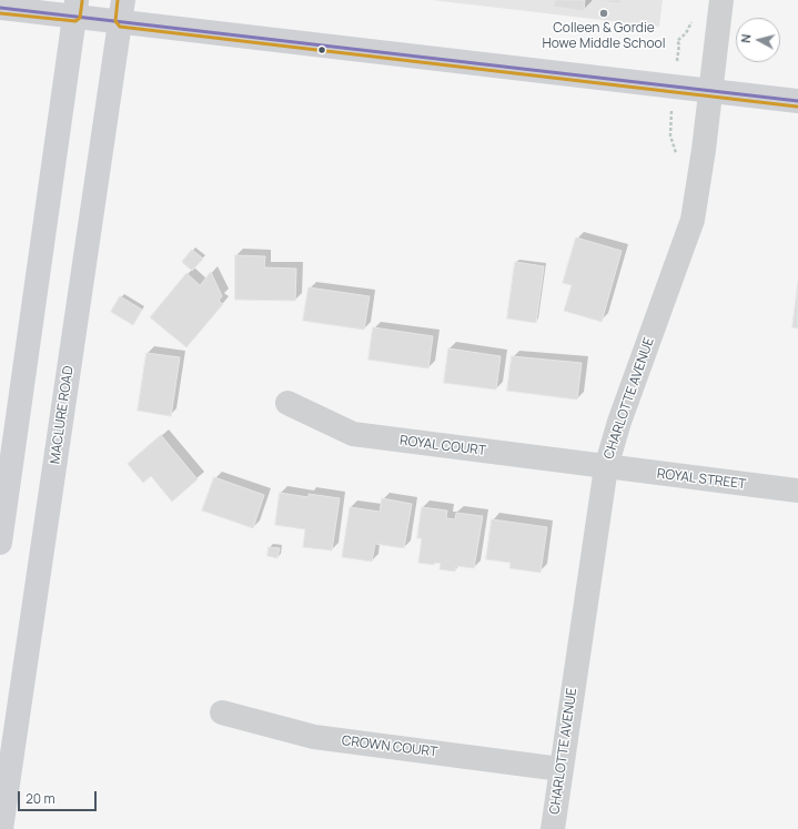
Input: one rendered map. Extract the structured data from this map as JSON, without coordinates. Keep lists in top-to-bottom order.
{
  "streets": {
    "main road": ["MACLURE ROAD"],
    "street": [
      "CHARLOTTE AVENUE",
      "ROYAL COURT",
      "ROYAL STREET",
      "CROWN COURT"
    ]
  },
  "crossings": [
    ["CHARLOTTE AVENUE", "ROYAL COURT"],
    ["CHARLOTTE AVENUE", "ROYAL STREET"],
    ["CHARLOTTE AVENUE", "CROWN COURT"],
    ["ROYAL COURT", "ROYAL STREET"]
  ],
  "places": ["Colleen & Gordie Howe Middle School"],
  "scale_bar": "20 m",
  "north": "left"
}
